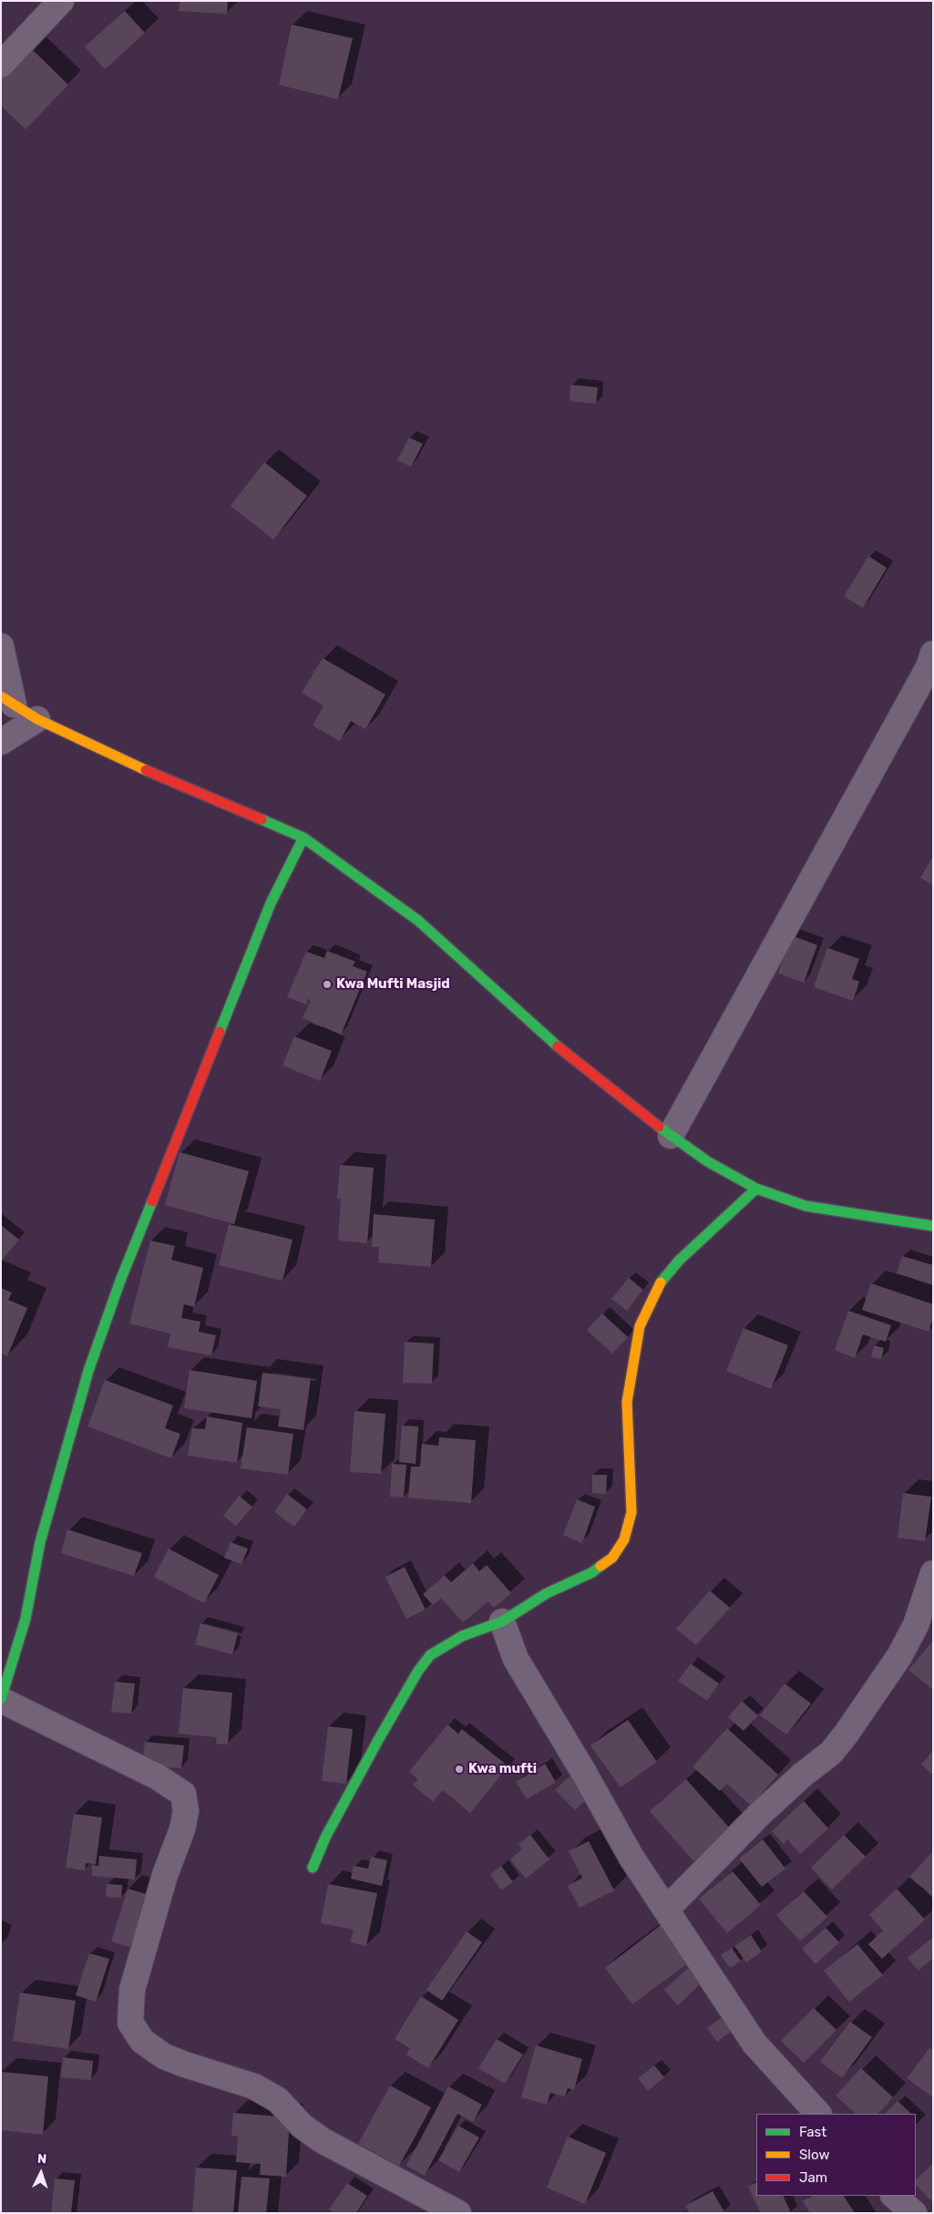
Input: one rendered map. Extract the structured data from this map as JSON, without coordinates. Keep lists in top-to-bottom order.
{
  "places": ["Kwa Mufti Masjid", "Kwa mufti"],
  "legend": ["Fast", "Slow", "Jam"],
  "north": "top"
}
